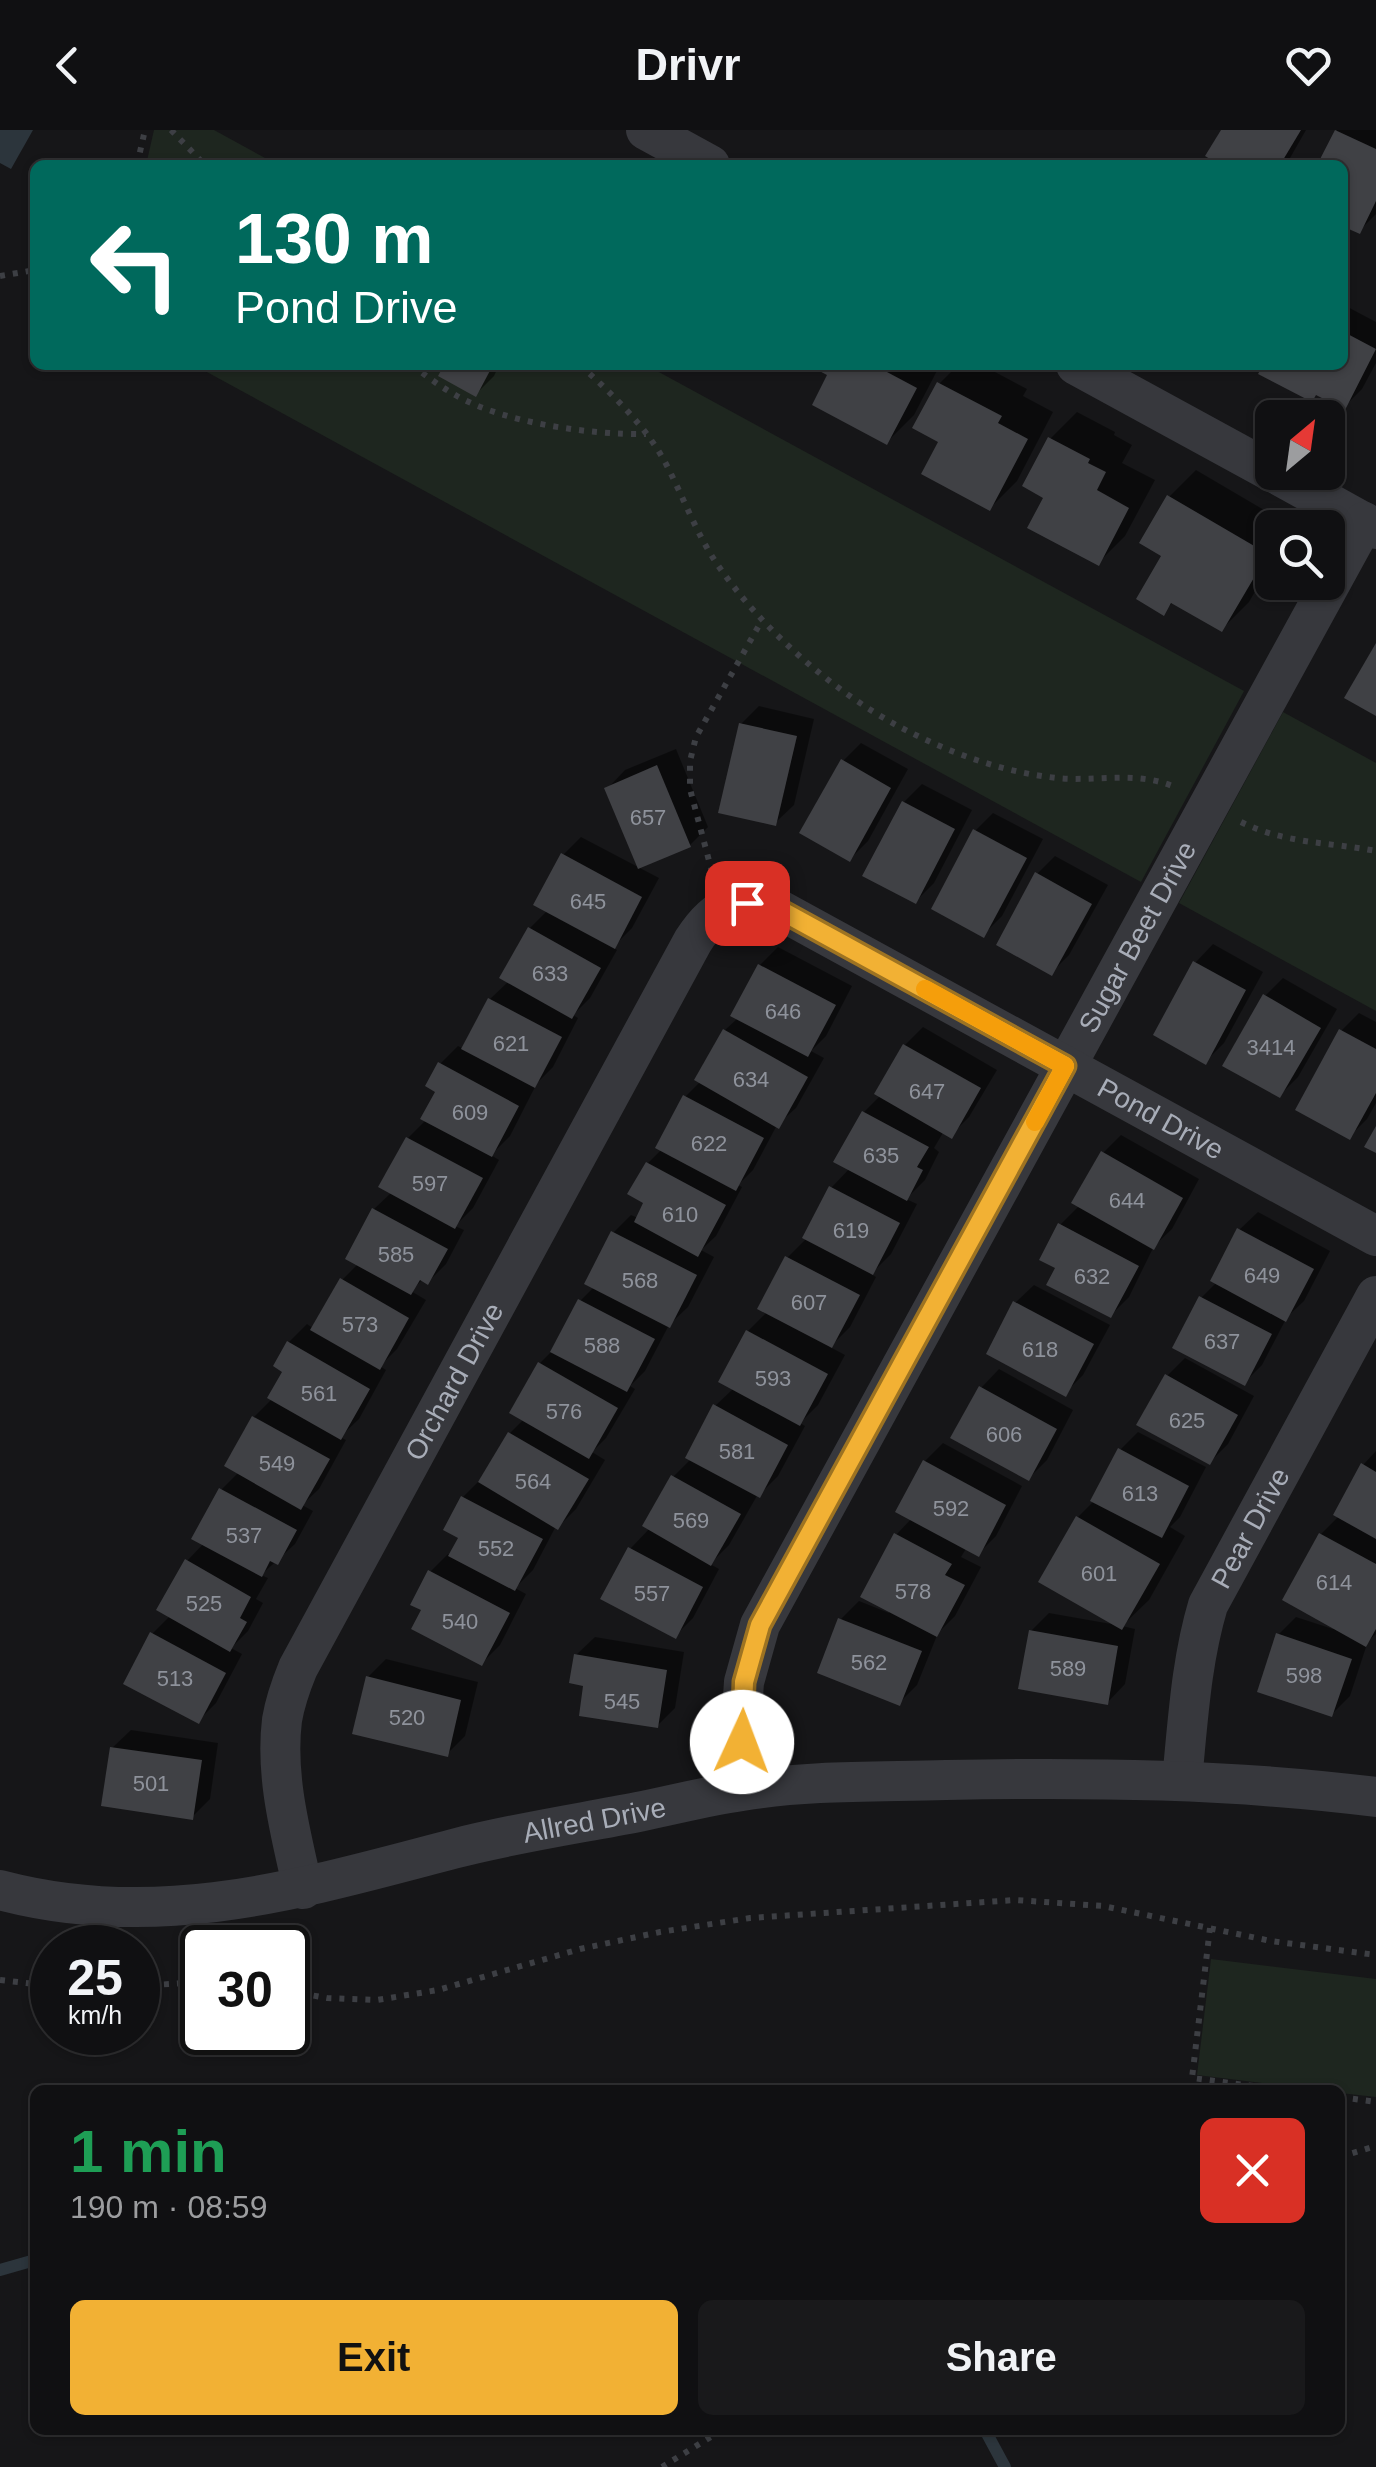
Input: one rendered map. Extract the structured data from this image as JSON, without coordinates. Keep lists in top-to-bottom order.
{
  "streets": {
    "street": [
      "Sugar Beet Drive",
      "Pond Drive",
      "Orchard Drive",
      "Pear Drive",
      "Allred Drive"
    ]
  },
  "crossings": [
    ["Sugar Beet Drive", "Pond Drive"],
    ["Sugar Beet Drive", "Allred Drive"],
    ["Pond Drive", "Orchard Drive"],
    ["Orchard Drive", "Allred Drive"],
    ["Pear Drive", "Allred Drive"]
  ],
  "house_numbers": [
    "657",
    "645",
    "633",
    "646",
    "621",
    "3414",
    "634",
    "647",
    "609",
    "622",
    "635",
    "597",
    "644",
    "610",
    "619",
    "585",
    "649",
    "632",
    "568",
    "607",
    "573",
    "637",
    "588",
    "618",
    "593",
    "561",
    "576",
    "625",
    "606",
    "581",
    "549",
    "564",
    "613",
    "592",
    "569",
    "537",
    "552",
    "601",
    "614",
    "578",
    "557",
    "525",
    "540",
    "562",
    "589",
    "598",
    "513",
    "545",
    "520",
    "501"
  ],
  "north": "top right",
  "page": {
    "header": "Drivr",
    "turn": ["130 m", "Pond Drive"],
    "speed": "25 km/h",
    "limit": "30",
    "heading": ["1 min", "190 m · 08:59"],
    "buttons": ["Exit", "Share"]
  }
}
